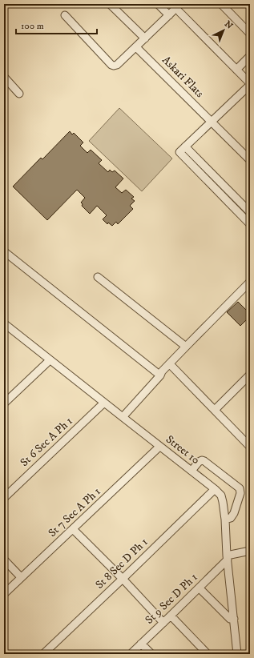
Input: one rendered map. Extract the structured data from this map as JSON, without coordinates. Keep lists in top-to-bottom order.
{
  "streets": {
    "street": [
      "Askari Flats",
      "St 6 Sec A Ph 1",
      "Street 10",
      "St 7 Sec A Ph 1",
      "St 8 Sec D Ph 1",
      "St 9 Sec D Ph 1"
    ]
  },
  "crossings": [
    ["St 6 Sec A Ph 1", "Street 10"],
    ["Street 10", "St 7 Sec A Ph 1"],
    ["Street 10", "St 8 Sec D Ph 1"],
    ["Street 10", "St 9 Sec D Ph 1"]
  ],
  "scale_bar": "100 m",
  "north": "top right"
}
